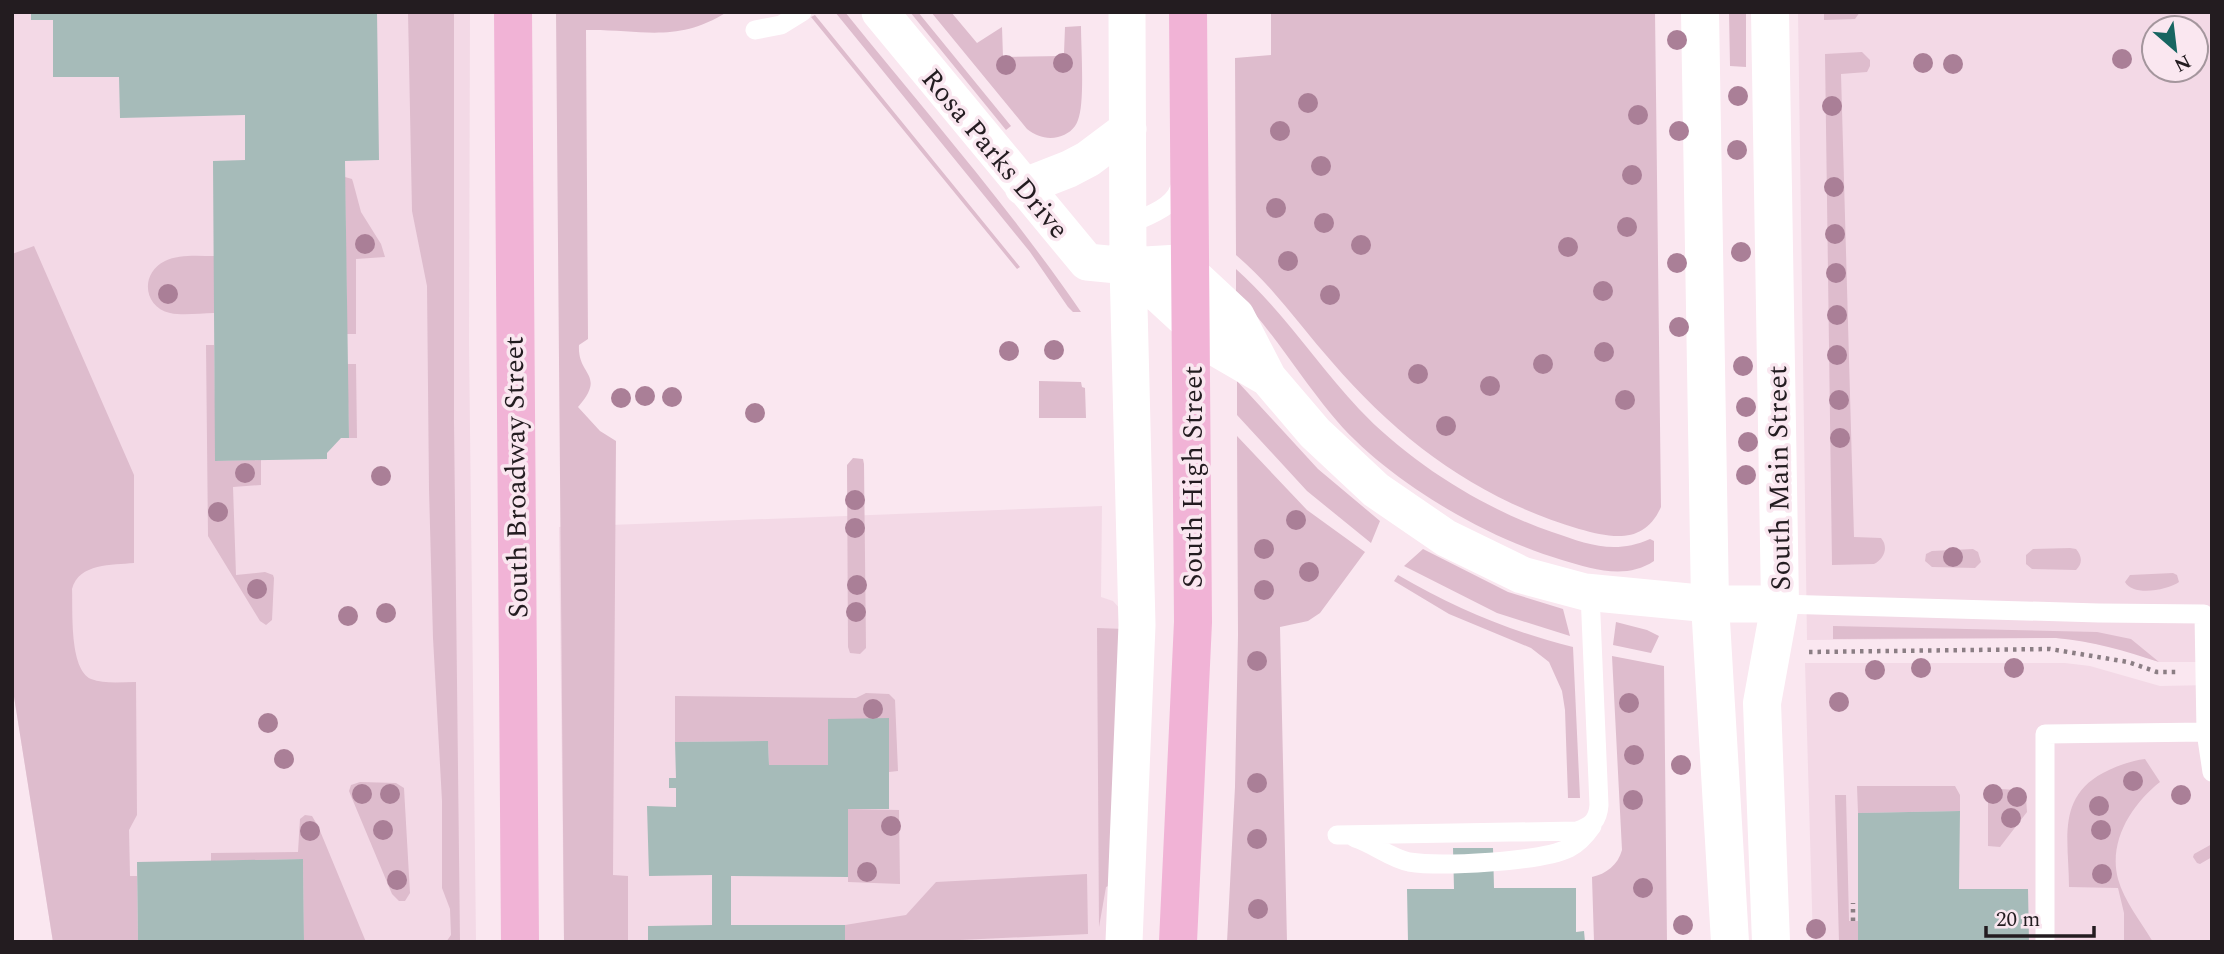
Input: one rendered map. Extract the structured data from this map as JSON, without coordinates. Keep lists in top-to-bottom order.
{
  "streets": {
    "main road": ["South Broadway Street", "South High Street", "South Main Street"],
    "street": ["Rosa Parks Drive"]
  },
  "scale_bar": "20 m",
  "north": "bottom right"
}
